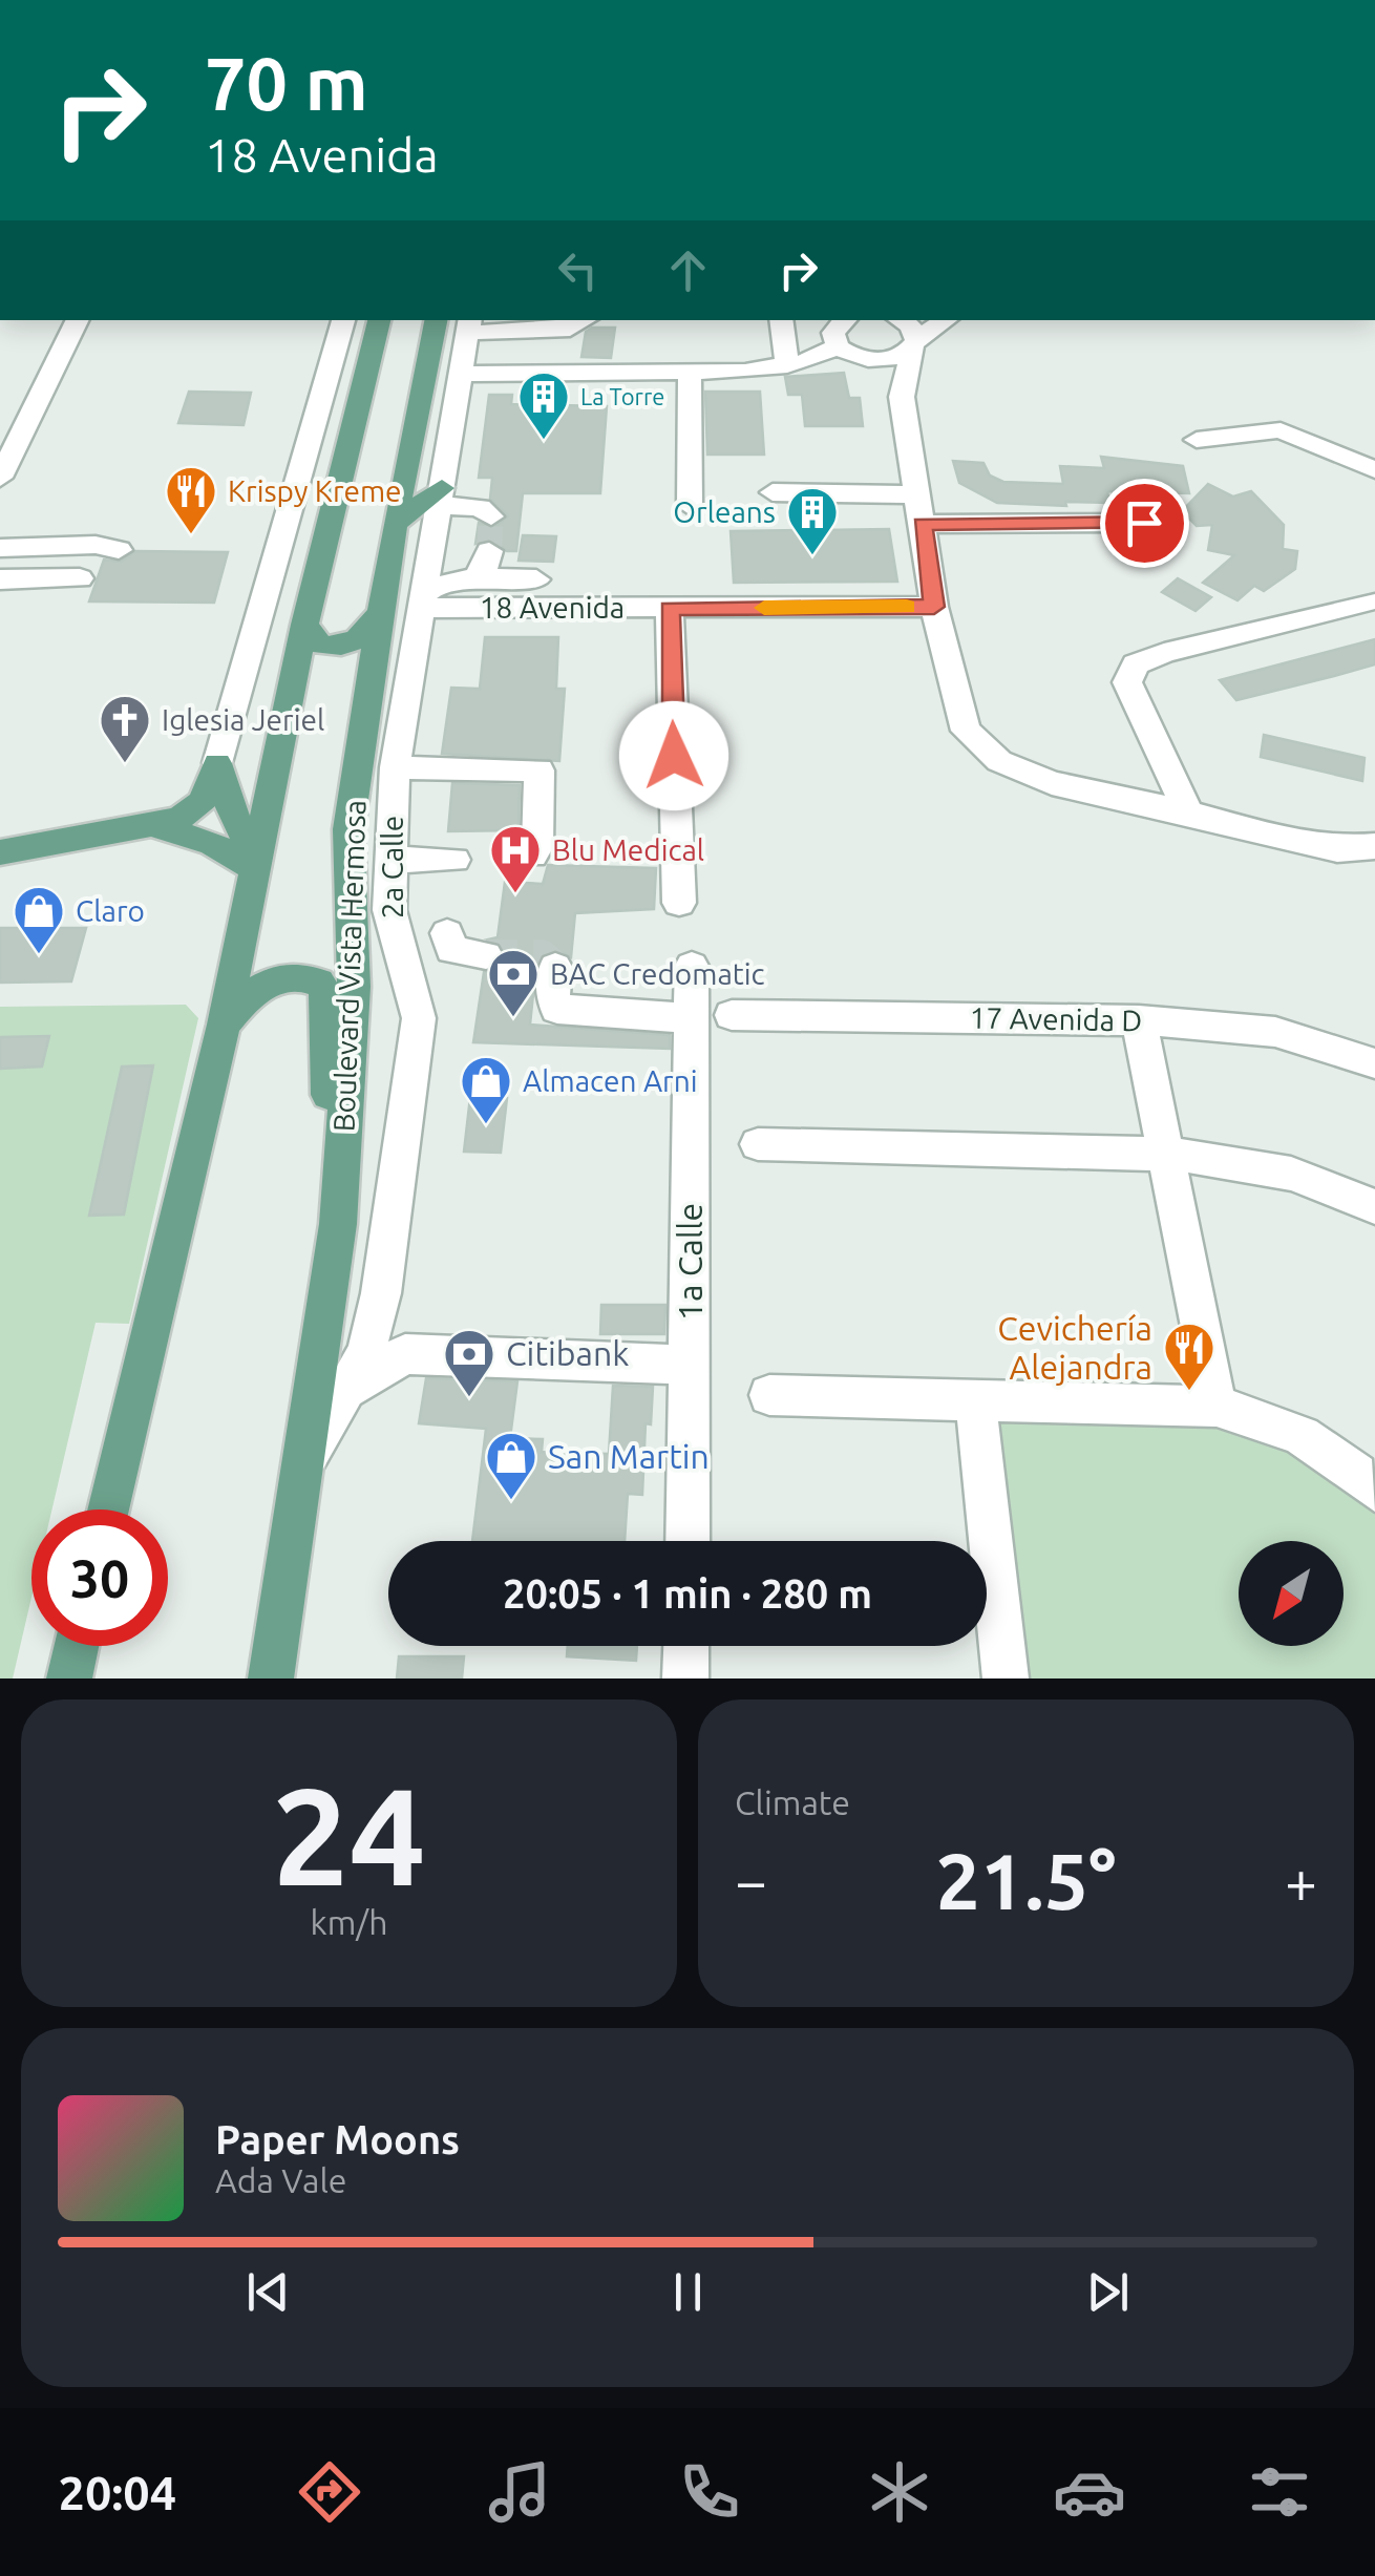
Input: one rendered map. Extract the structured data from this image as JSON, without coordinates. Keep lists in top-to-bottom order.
{
  "streets": {
    "main road": ["Boulevard Vista Hermosa"],
    "street": [
      "18 Avenida",
      "2a Calle",
      "17 Avenida D",
      "1a Calle"
    ]
  },
  "crossings": [
    ["18 Avenida", "2a Calle"],
    ["2a Calle", "Boulevard Vista Hermosa"]
  ],
  "places": {
    "building": ["La Torre", "Orleans"],
    "restaurant": ["Krispy Kreme", "Cevichería Alejandra"],
    "church": ["Iglesia Jeriel"],
    "hospital": ["Blu Medical"],
    "shop": ["Claro", "Almacen Arni", "San Martin"],
    "bank": ["BAC Credomatic", "Citibank"]
  },
  "north": "bottom left",
  "page": {
    "turn": ["70 m", "18 Avenida"],
    "limit": "30",
    "trip": "20:05 · 1 min · 280 m",
    "tile": [
      ["24", "km/h"],
      "Climate"
    ],
    "heat": ["−", "21.5°", "+"],
    "song": ["Paper Moons", "Ada Vale"],
    "tabs": "20:04"
  }
}
